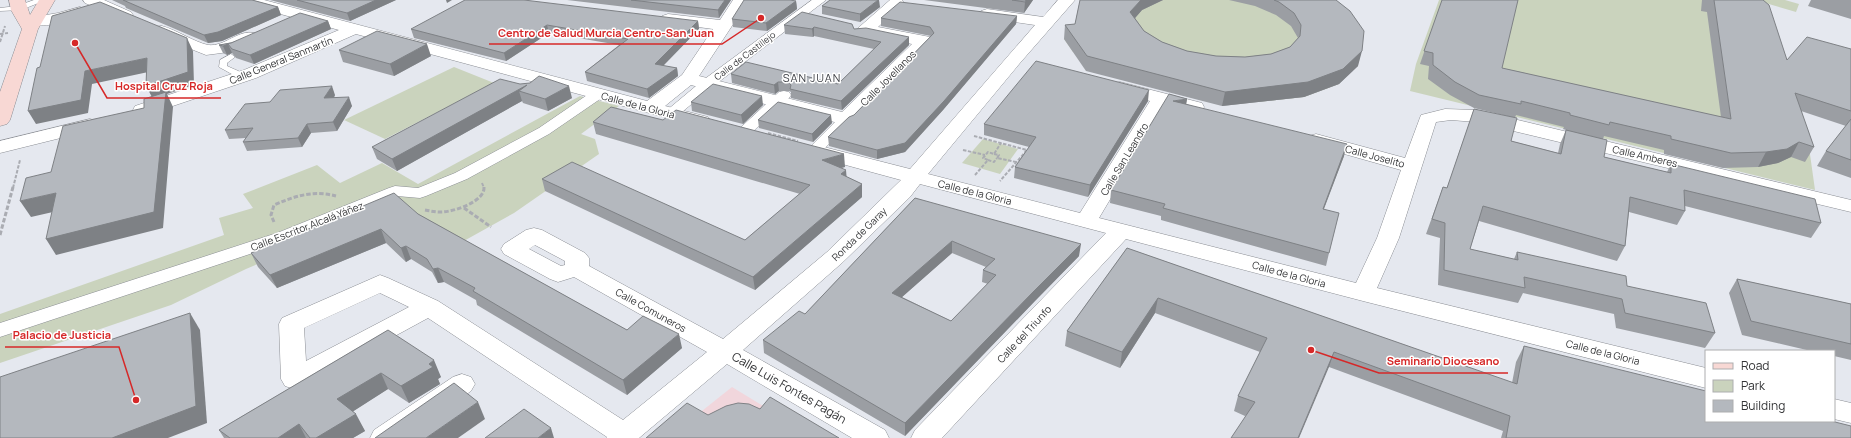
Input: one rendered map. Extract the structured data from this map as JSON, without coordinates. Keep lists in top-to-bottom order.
{
  "streets": {
    "street": [
      "Calle de Castillejo",
      "Calle General Sanmartín",
      "Calle Jovellanos",
      "Calle de la Gloria",
      "Calle Joselito",
      "Calle Amberes",
      "Calle San Leandro",
      "Calle Escritor Alcalá Yáñez",
      "Ronda de Garay",
      "Calle Comuneros",
      "Calle del Triunfo",
      "Calle Luis Fontes Pagán"
    ]
  },
  "crossings": [
    ["Calle de Castillejo", "Calle de la Gloria"],
    ["Calle General Sanmartín", "Calle de la Gloria"],
    ["Calle Jovellanos", "Calle de la Gloria"],
    ["Calle de la Gloria", "Calle San Leandro"],
    ["Calle de la Gloria", "Ronda de Garay"],
    ["Calle de la Gloria", "Calle del Triunfo"],
    ["Calle Joselito", "Calle Amberes"],
    ["Ronda de Garay", "Calle Comuneros"],
    ["Ronda de Garay", "Calle Luis Fontes Pagán"],
    ["Calle Comuneros", "Calle Luis Fontes Pagán"]
  ],
  "districts": ["SAN JUAN"],
  "places": [
    "Centro de Salud Murcia Centro-San Juan",
    "Hospital Cruz Roja",
    "Seminario Diocesano",
    "Palacio de Justicia"
  ],
  "legend": ["Road", "Park", "Building"]
}
